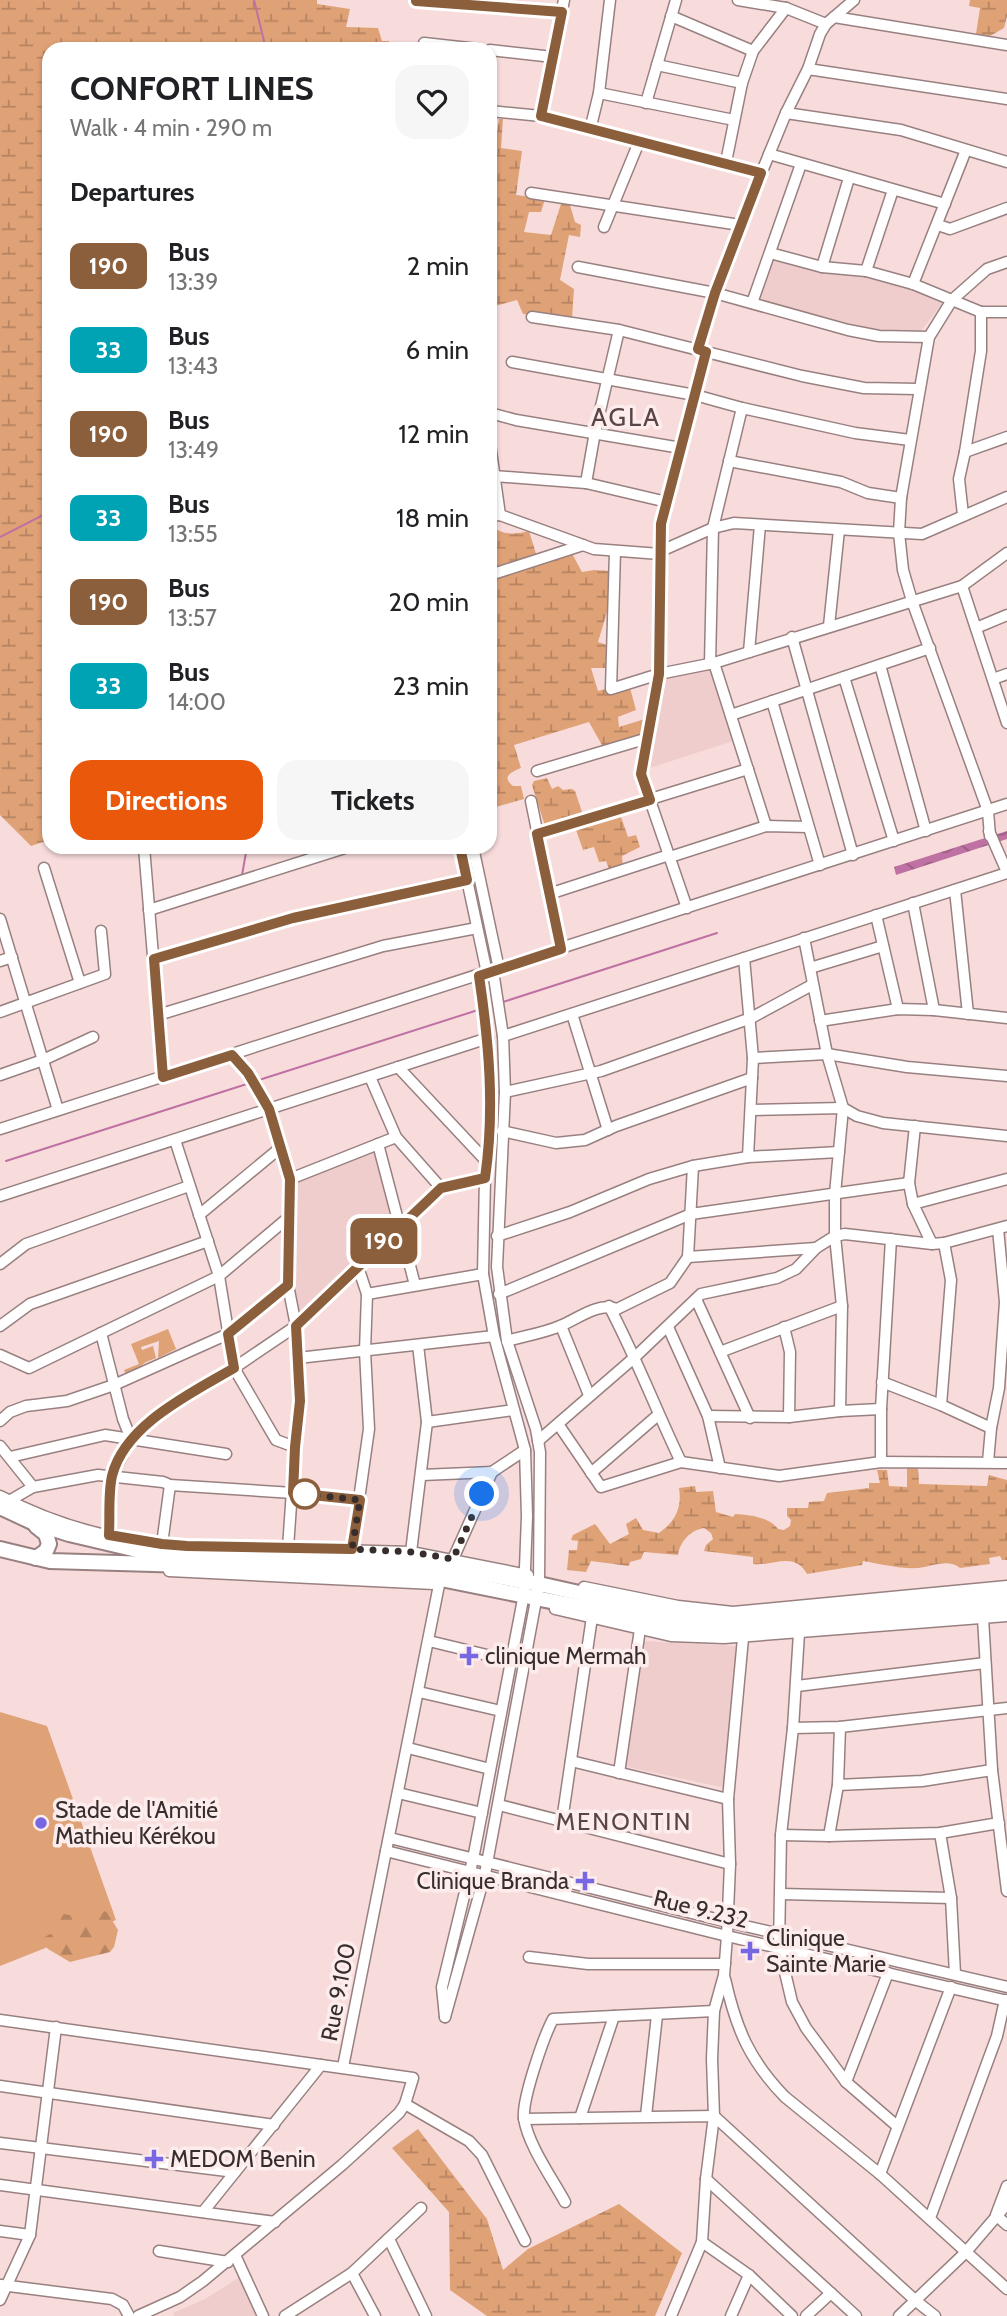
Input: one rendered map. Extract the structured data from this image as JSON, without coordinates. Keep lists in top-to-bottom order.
{
  "streets": {
    "street": ["Rue 9.232", "Rue 9.100"]
  },
  "crossings": [
    ["Rue 9.232", "Rue 9.100"]
  ],
  "districts": ["AGLA", "MENONTIN"],
  "places": {
    "health": [
      "clinique Mermah",
      "Clinique Branda",
      "Clinique Sainte Marie",
      "MEDOM Benin"
    ],
    "other": ["Stade de l'Amitié Mathieu Kérékou"]
  },
  "lines": ["bus line 190"],
  "page": {
    "on_map": "190",
    "heading": [
      ["CONFORT LINES", "Walk · 4 min · 290 m"],
      "Departures"
    ],
    "list": [
      {
        "mark": "190",
        "name": "Bus",
        "note": "13:39",
        "value": "2 min"
      },
      {
        "mark": "33",
        "name": "Bus",
        "note": "13:43",
        "value": "6 min"
      },
      {
        "mark": "190",
        "name": "Bus",
        "note": "13:49",
        "value": "12 min"
      },
      {
        "mark": "33",
        "name": "Bus",
        "note": "13:55",
        "value": "18 min"
      },
      {
        "mark": "190",
        "name": "Bus",
        "note": "13:57",
        "value": "20 min"
      },
      {
        "mark": "33",
        "name": "Bus",
        "note": "14:00",
        "value": "23 min"
      }
    ],
    "buttons": ["Directions", "Tickets"]
  }
}
